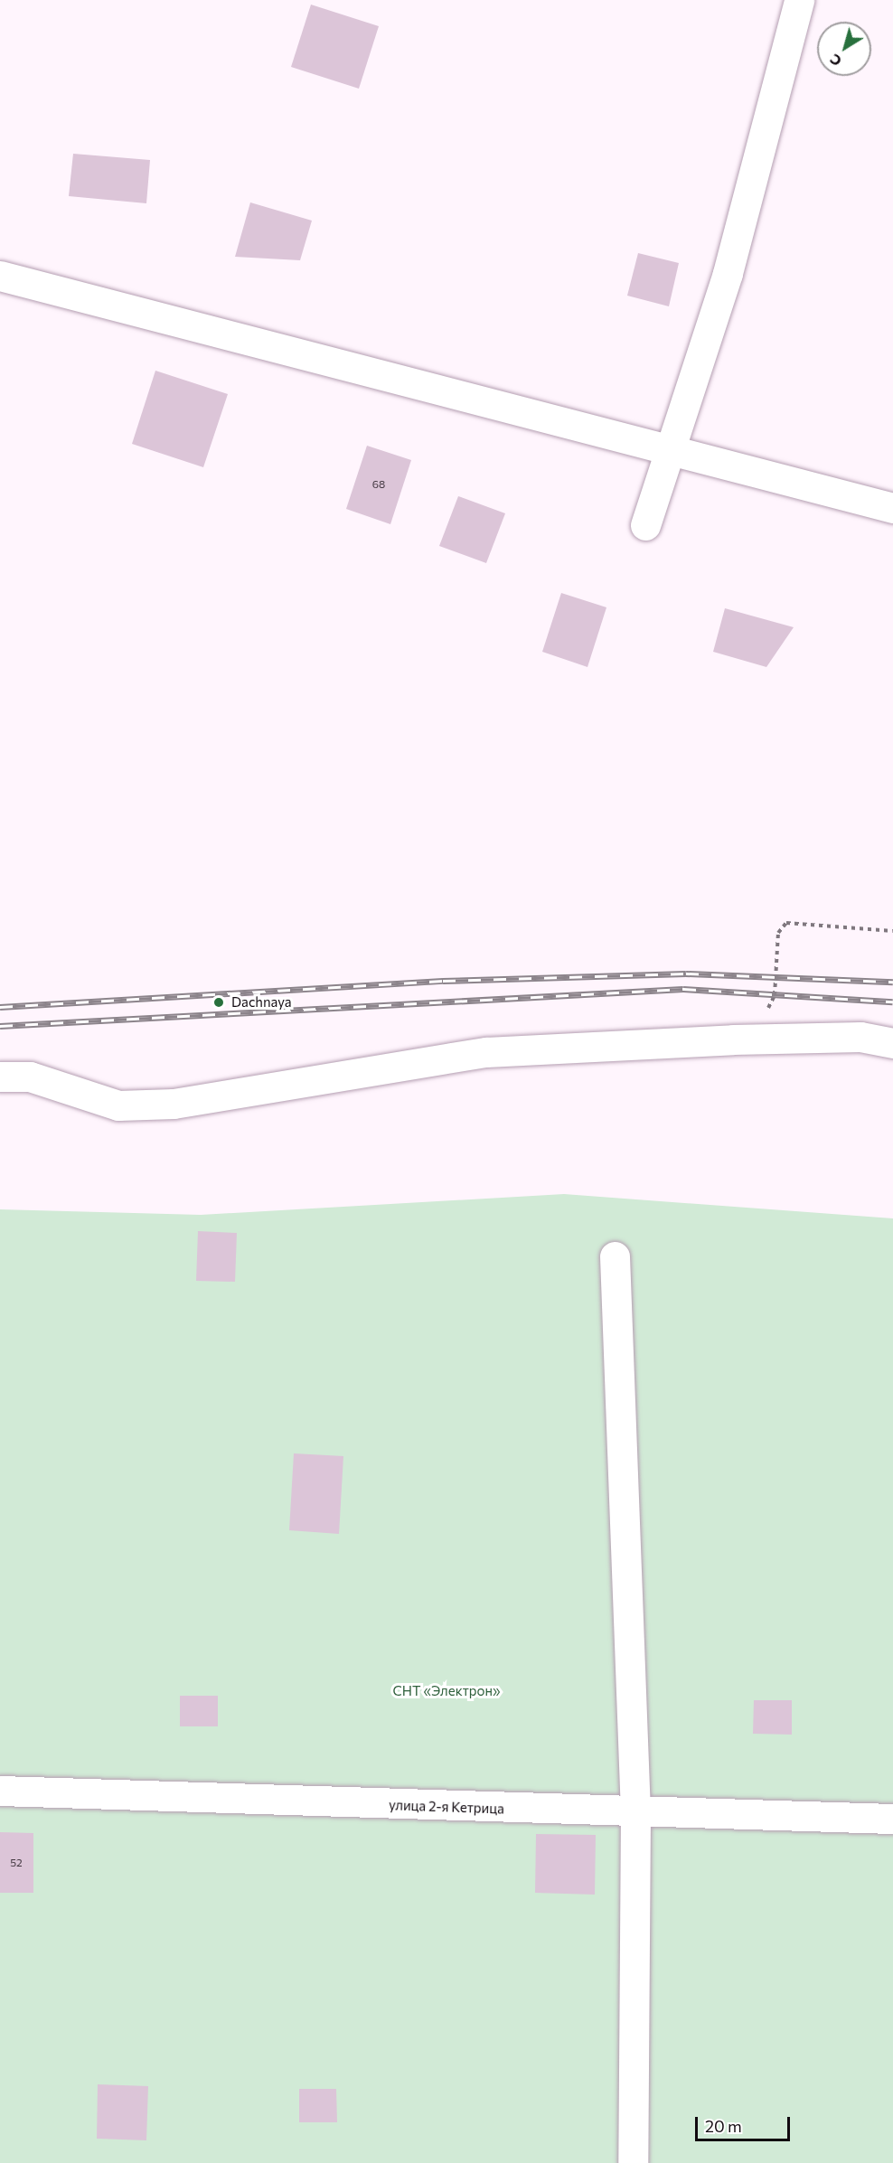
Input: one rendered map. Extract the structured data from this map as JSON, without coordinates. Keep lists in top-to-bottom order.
{
  "streets": {
    "street": ["улица 2-я Кетрица"]
  },
  "parks": ["СНТ «Электрон»"],
  "places": ["Dachnaya"],
  "house_numbers": ["68", "52"],
  "scale_bar": "20 m",
  "north": "bottom left"
}
